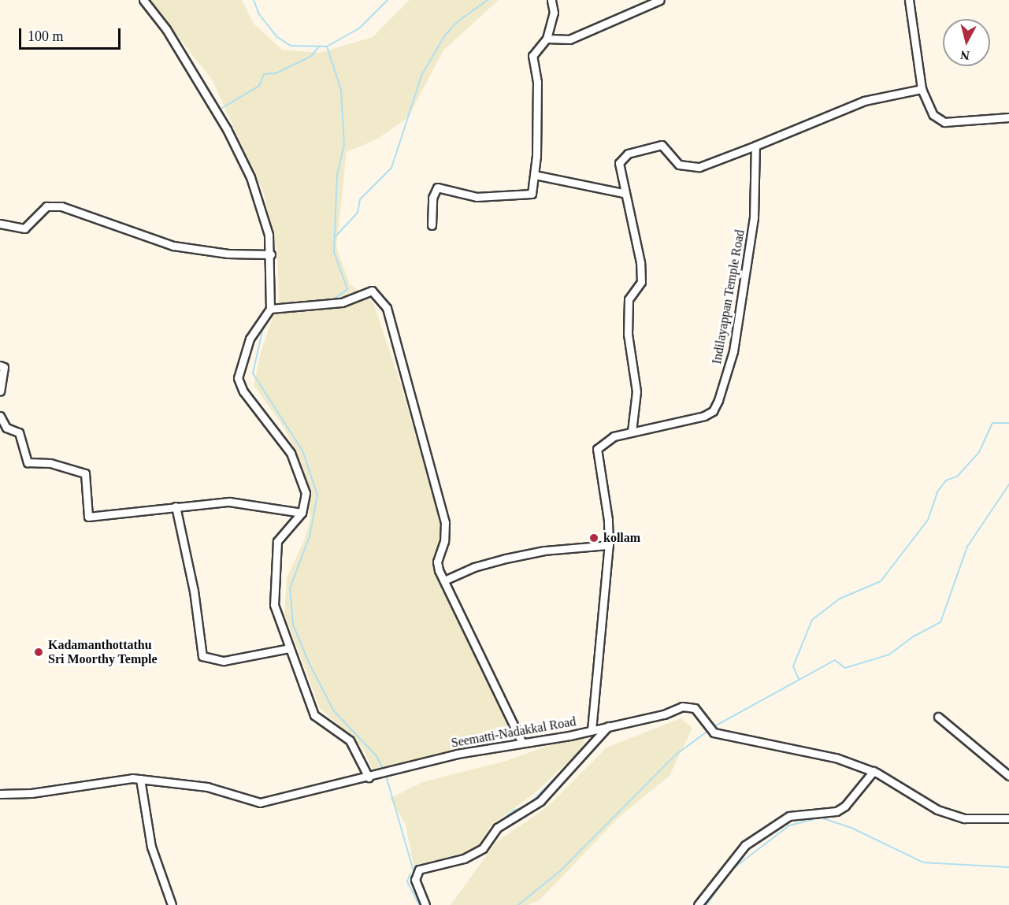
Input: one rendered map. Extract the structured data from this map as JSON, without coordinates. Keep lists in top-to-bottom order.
{
  "streets": {
    "street": ["Indilayappan Temple Road", "Seematti-Nadakkal Road"]
  },
  "crossings": [
    ["Indilayappan Temple Road", "Seematti-Nadakkal Road"]
  ],
  "places": ["kollam", "Kadamanthottathu Sri Moorthy Temple"],
  "scale_bar": "100 m",
  "north": "bottom"
}
